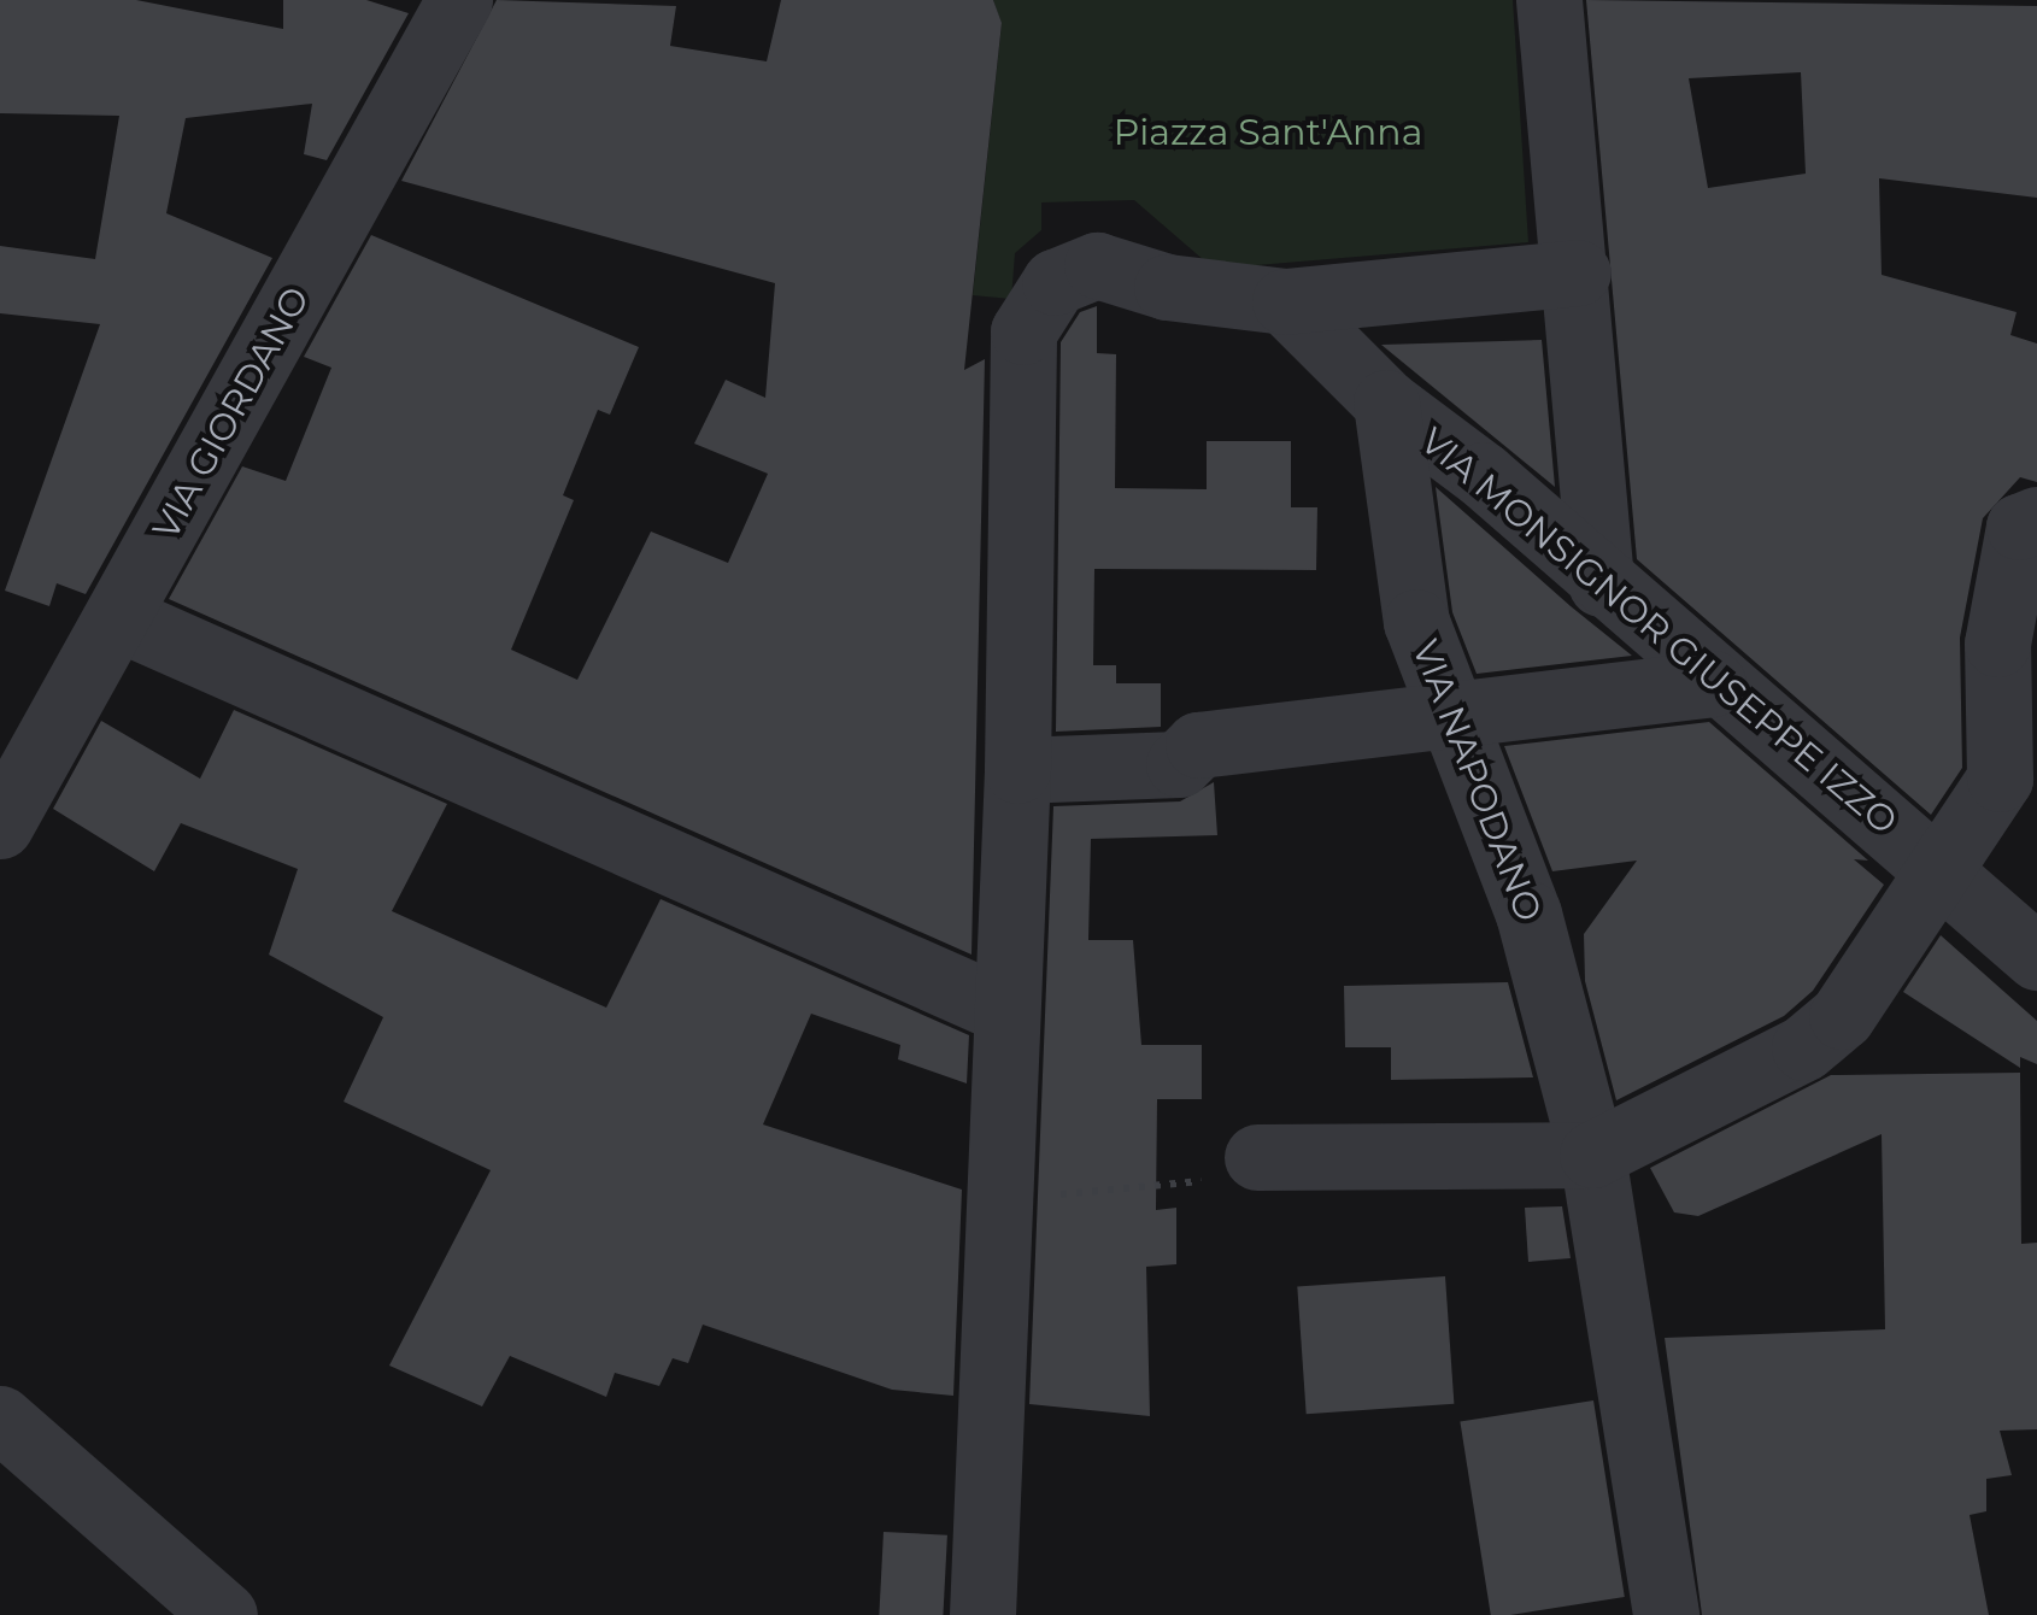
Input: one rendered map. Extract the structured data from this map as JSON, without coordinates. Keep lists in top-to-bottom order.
{
  "streets": {
    "street": ["VIA GIORDANO", "VIA MONSIGNOR GIUSEPPE IZZO", "VIA NAPODANO"]
  },
  "crossings": [
    ["VIA MONSIGNOR GIUSEPPE IZZO", "VIA NAPODANO"]
  ],
  "parks": ["Piazza Sant'Anna"]
}
